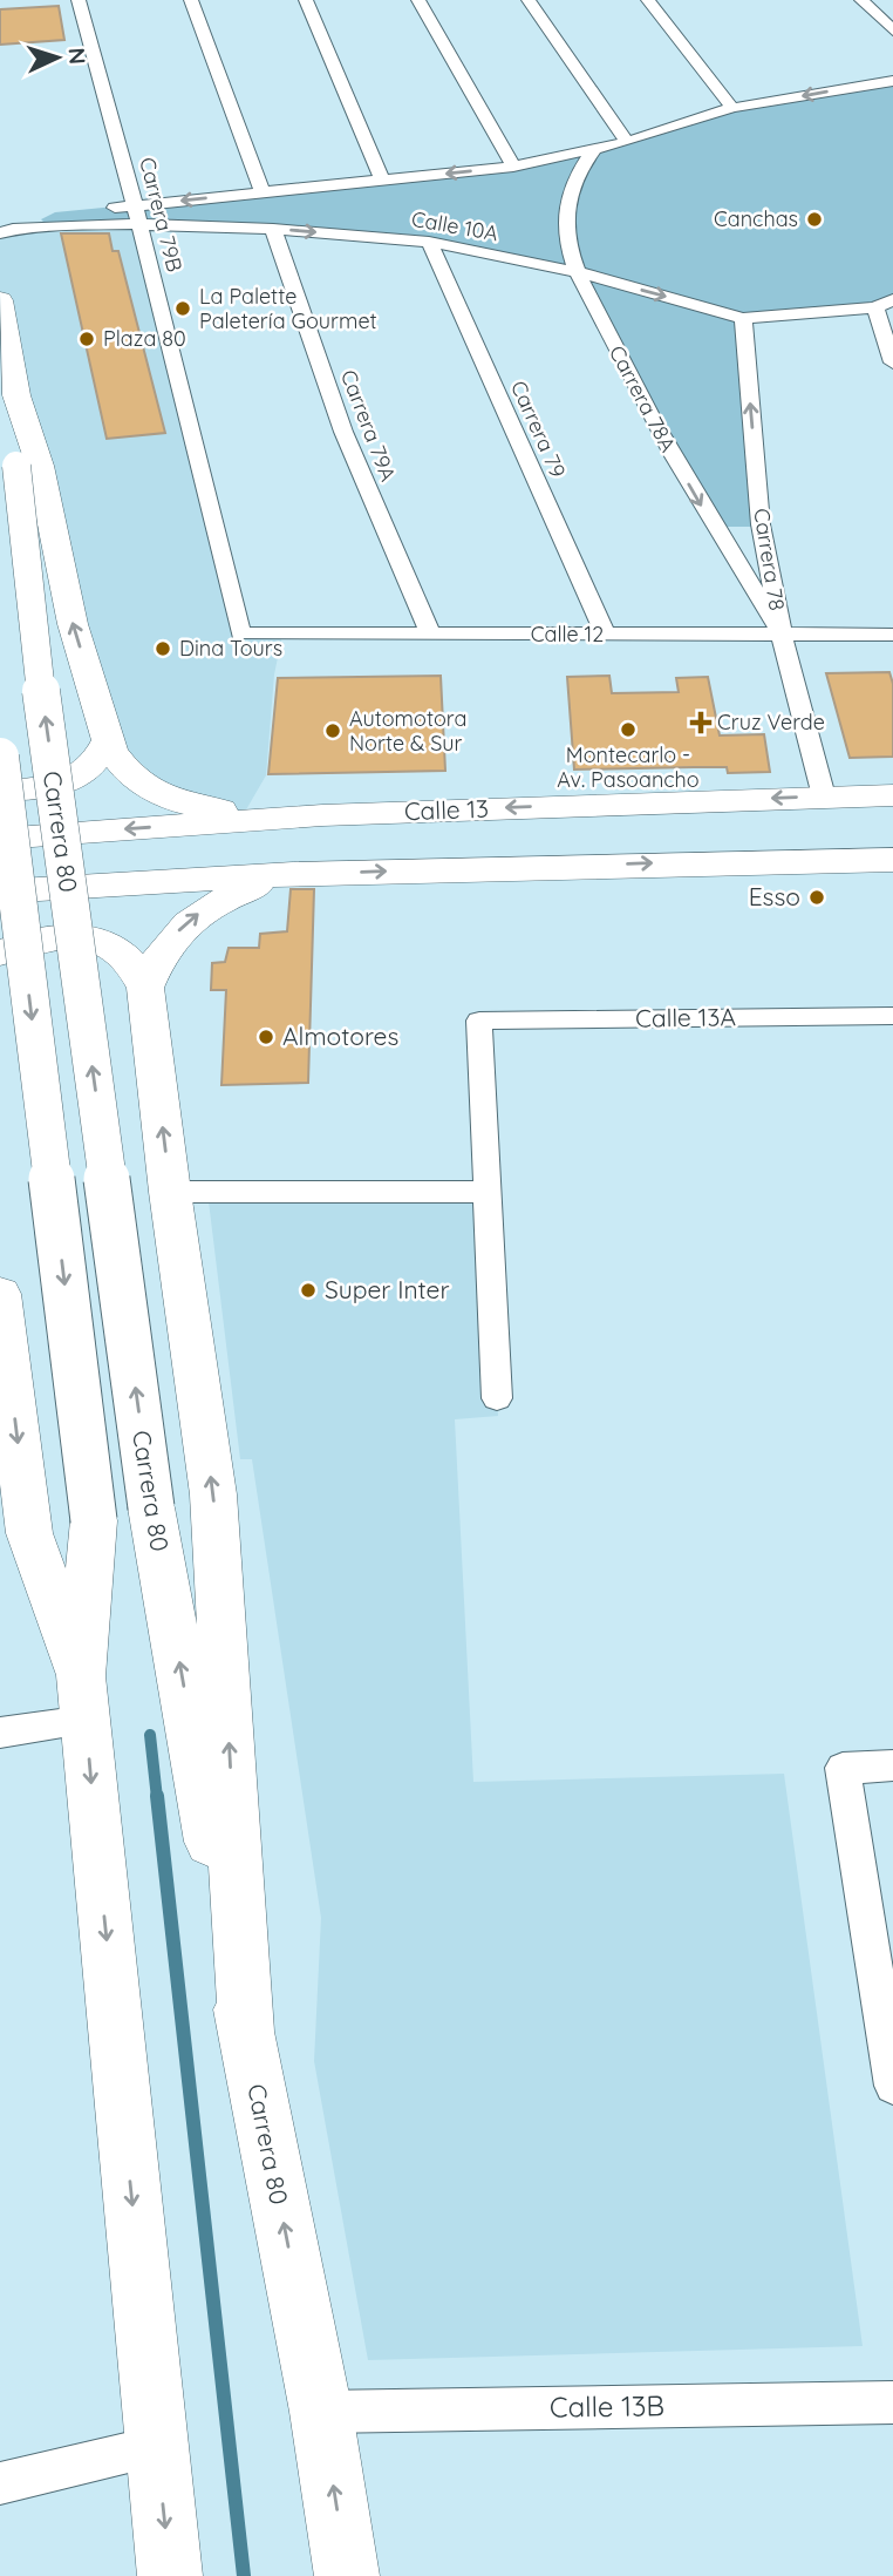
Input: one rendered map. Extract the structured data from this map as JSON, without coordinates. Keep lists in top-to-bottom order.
{
  "streets": {
    "main road": ["Calle 13", "Carrera 80"],
    "street": [
      "Carrera 79B",
      "Calle 10A",
      "Carrera 78A",
      "Carrera 79A",
      "Carrera 79",
      "Carrera 78",
      "Calle 12",
      "Calle 13A",
      "Calle 13B"
    ]
  },
  "crossings": [
    ["Carrera 79B", "Calle 10A"],
    ["Carrera 79B", "Calle 12"],
    ["Calle 10A", "Carrera 78A"],
    ["Calle 10A", "Carrera 79A"],
    ["Calle 10A", "Carrera 79"],
    ["Calle 10A", "Carrera 78"],
    ["Carrera 78A", "Carrera 78"],
    ["Carrera 78A", "Calle 12"],
    ["Carrera 79A", "Calle 12"],
    ["Carrera 79", "Calle 12"],
    ["Carrera 78", "Calle 12"],
    ["Carrera 78", "Calle 13"],
    ["Calle 13", "Carrera 80"],
    ["Carrera 80", "Calle 13B"]
  ],
  "one_way": ["Carrera 78A", "Carrera 78"],
  "places": {
    "other": [
      "Canchas",
      "La Palette Paletería Gourmet",
      "Plaza 80",
      "Dina Tours",
      "Montecarlo - Av. Pasoancho",
      "Automotora Norte & Sur",
      "Esso",
      "Almotores",
      "Super Inter"
    ],
    "health": ["Cruz Verde"]
  },
  "north": "right"
}
